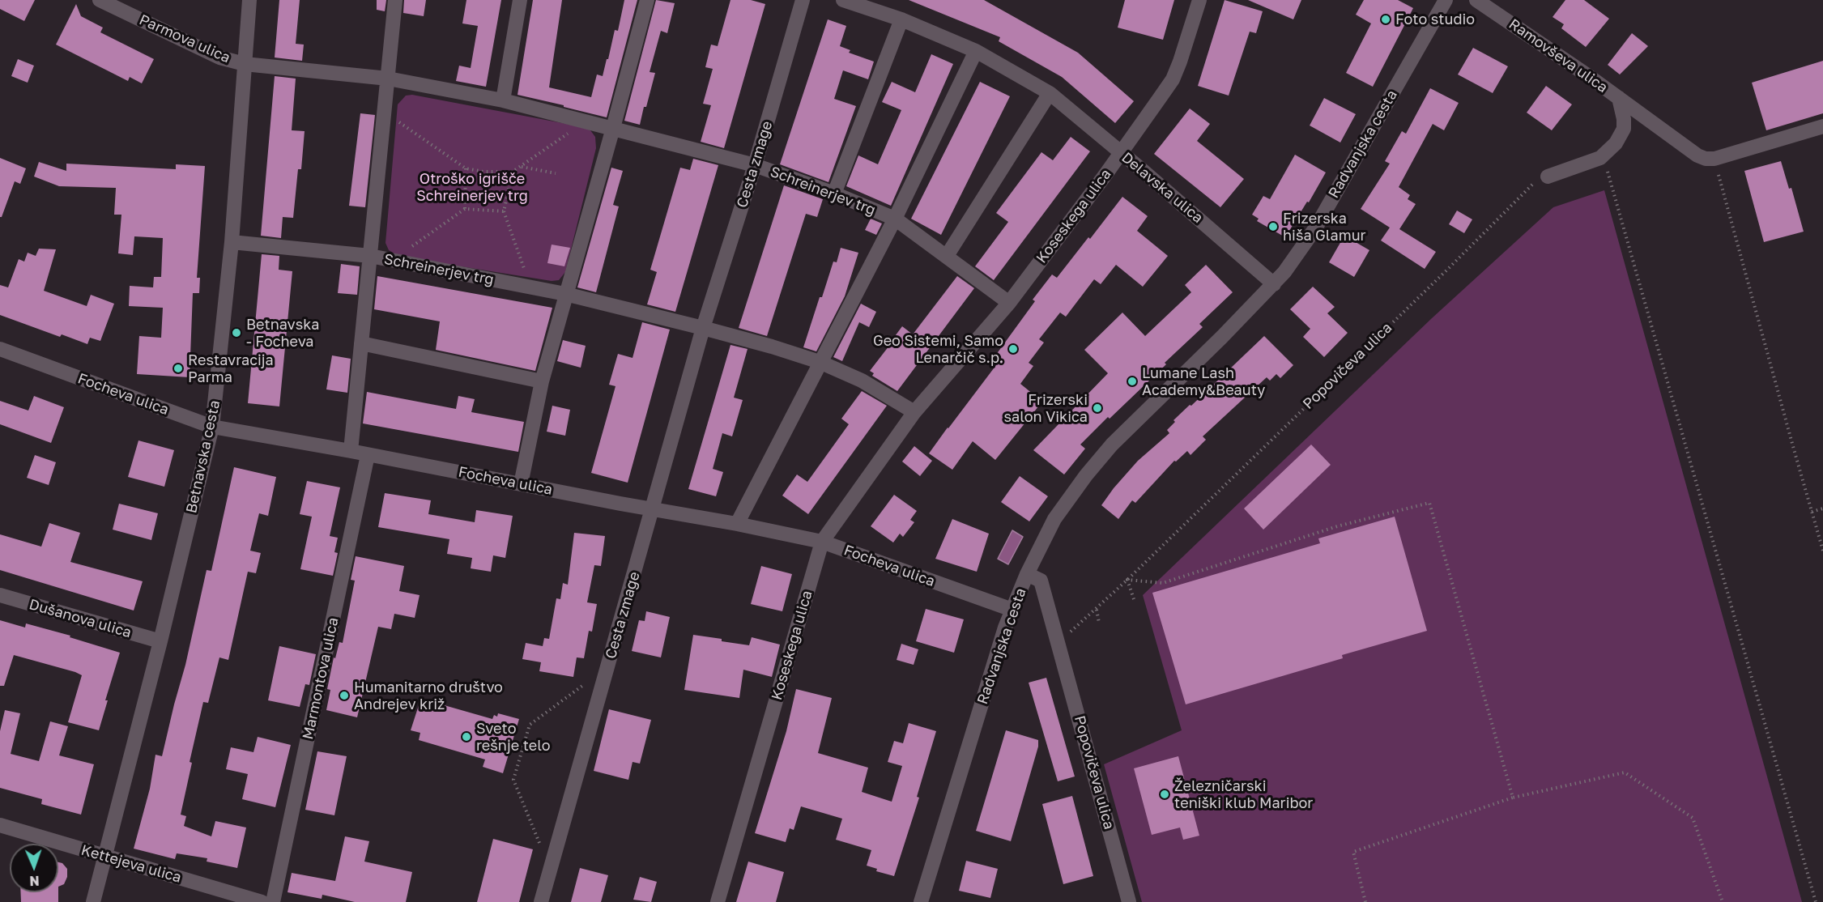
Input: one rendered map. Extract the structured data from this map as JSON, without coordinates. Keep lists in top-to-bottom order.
{
  "streets": {
    "street": [
      "Parmova ulica",
      "Ramovševa ulica",
      "Radvanjska cesta",
      "Cesta zmage",
      "Delavska ulica",
      "Schreinerjev trg",
      "Koseskega ulica",
      "Popovičeva ulica",
      "Focheva ulica",
      "Betnavska cesta",
      "Dušanova ulica",
      "Marmontova ulica",
      "Kettejeva ulica"
    ]
  },
  "crossings": [
    ["Parmova ulica", "Schreinerjev trg"],
    ["Parmova ulica", "Betnavska cesta"],
    ["Radvanjska cesta", "Delavska ulica"],
    ["Radvanjska cesta", "Popovičeva ulica"],
    ["Radvanjska cesta", "Focheva ulica"],
    ["Cesta zmage", "Schreinerjev trg"],
    ["Cesta zmage", "Focheva ulica"],
    ["Delavska ulica", "Koseskega ulica"],
    ["Schreinerjev trg", "Koseskega ulica"],
    ["Schreinerjev trg", "Focheva ulica"],
    ["Schreinerjev trg", "Betnavska cesta"],
    ["Koseskega ulica", "Focheva ulica"],
    ["Focheva ulica", "Betnavska cesta"],
    ["Focheva ulica", "Marmontova ulica"],
    ["Betnavska cesta", "Dušanova ulica"],
    ["Betnavska cesta", "Kettejeva ulica"]
  ],
  "parks": ["Otroško igrišče Schreinerjev trg"],
  "places": [
    "Foto studio",
    "Frizerska hiša Glamur",
    "Betnavska - Focheva",
    "Geo Sistemi, Samo Lenarčič s.p.",
    "Restavracija Parma",
    "Lumane Lash Academy&Beauty",
    "Frizerski salon Vikica",
    "Humanitarno društvo Andrejev križ",
    "Sveto rešnje telo",
    "Železničarski teniški klub Maribor"
  ],
  "north": "bottom"
}
